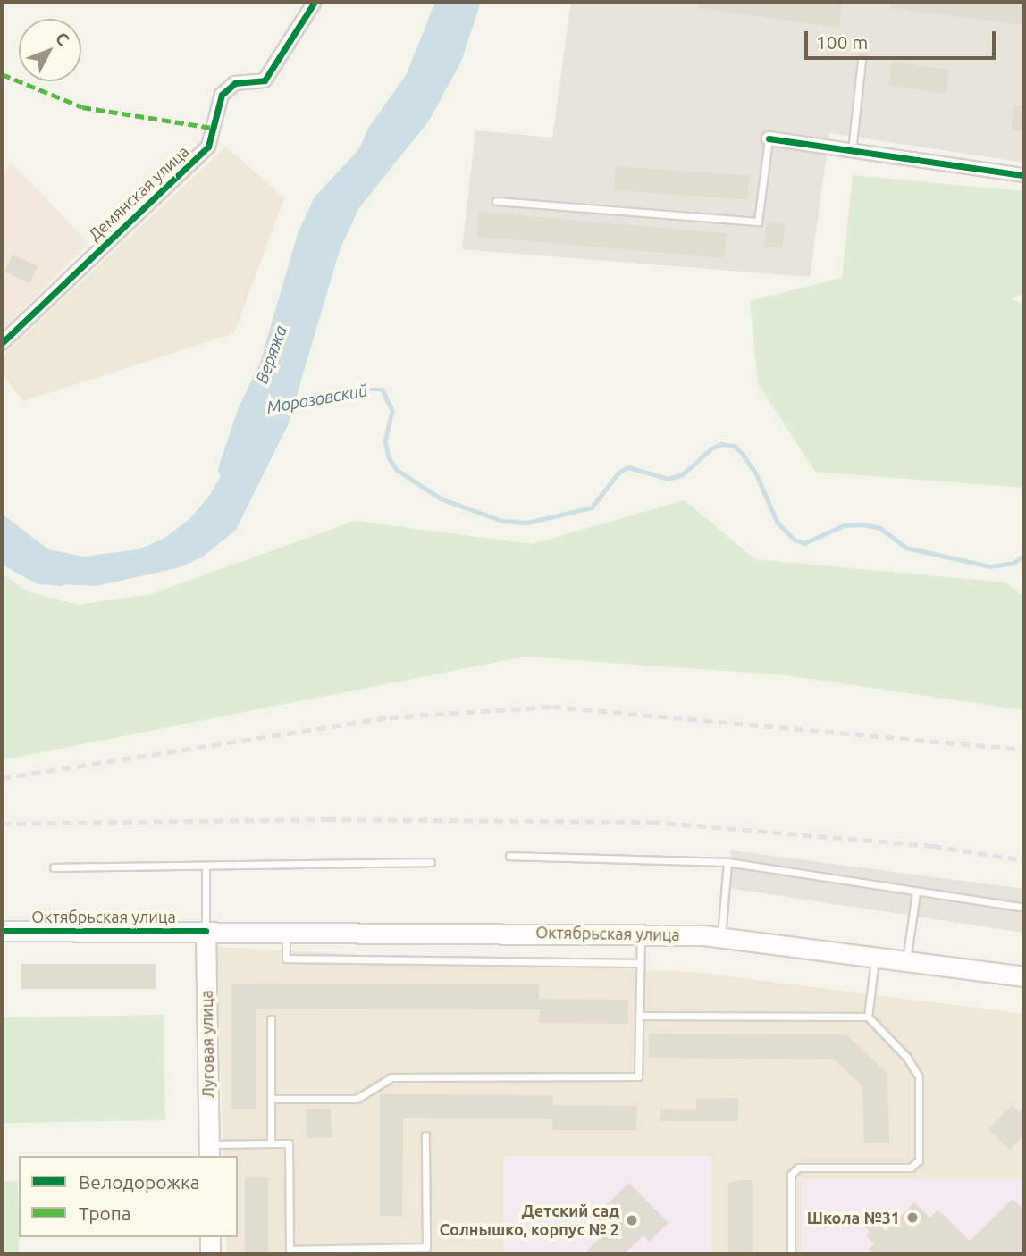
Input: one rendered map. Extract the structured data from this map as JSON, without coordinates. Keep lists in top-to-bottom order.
{
  "streets": {
    "main road": ["Октябрьская улица", "Луговая улица"],
    "street": ["Демянская улица"]
  },
  "crossings": [
    ["Октябрьская улица", "Луговая улица"]
  ],
  "water": ["Веряжа", "Морозовский"],
  "places": ["Школа №31", "Детский сад Солнышко, корпус № 2"],
  "legend": ["Велодорожка", "Тропа"],
  "scale_bar": "100 m",
  "north": "top right"
}
